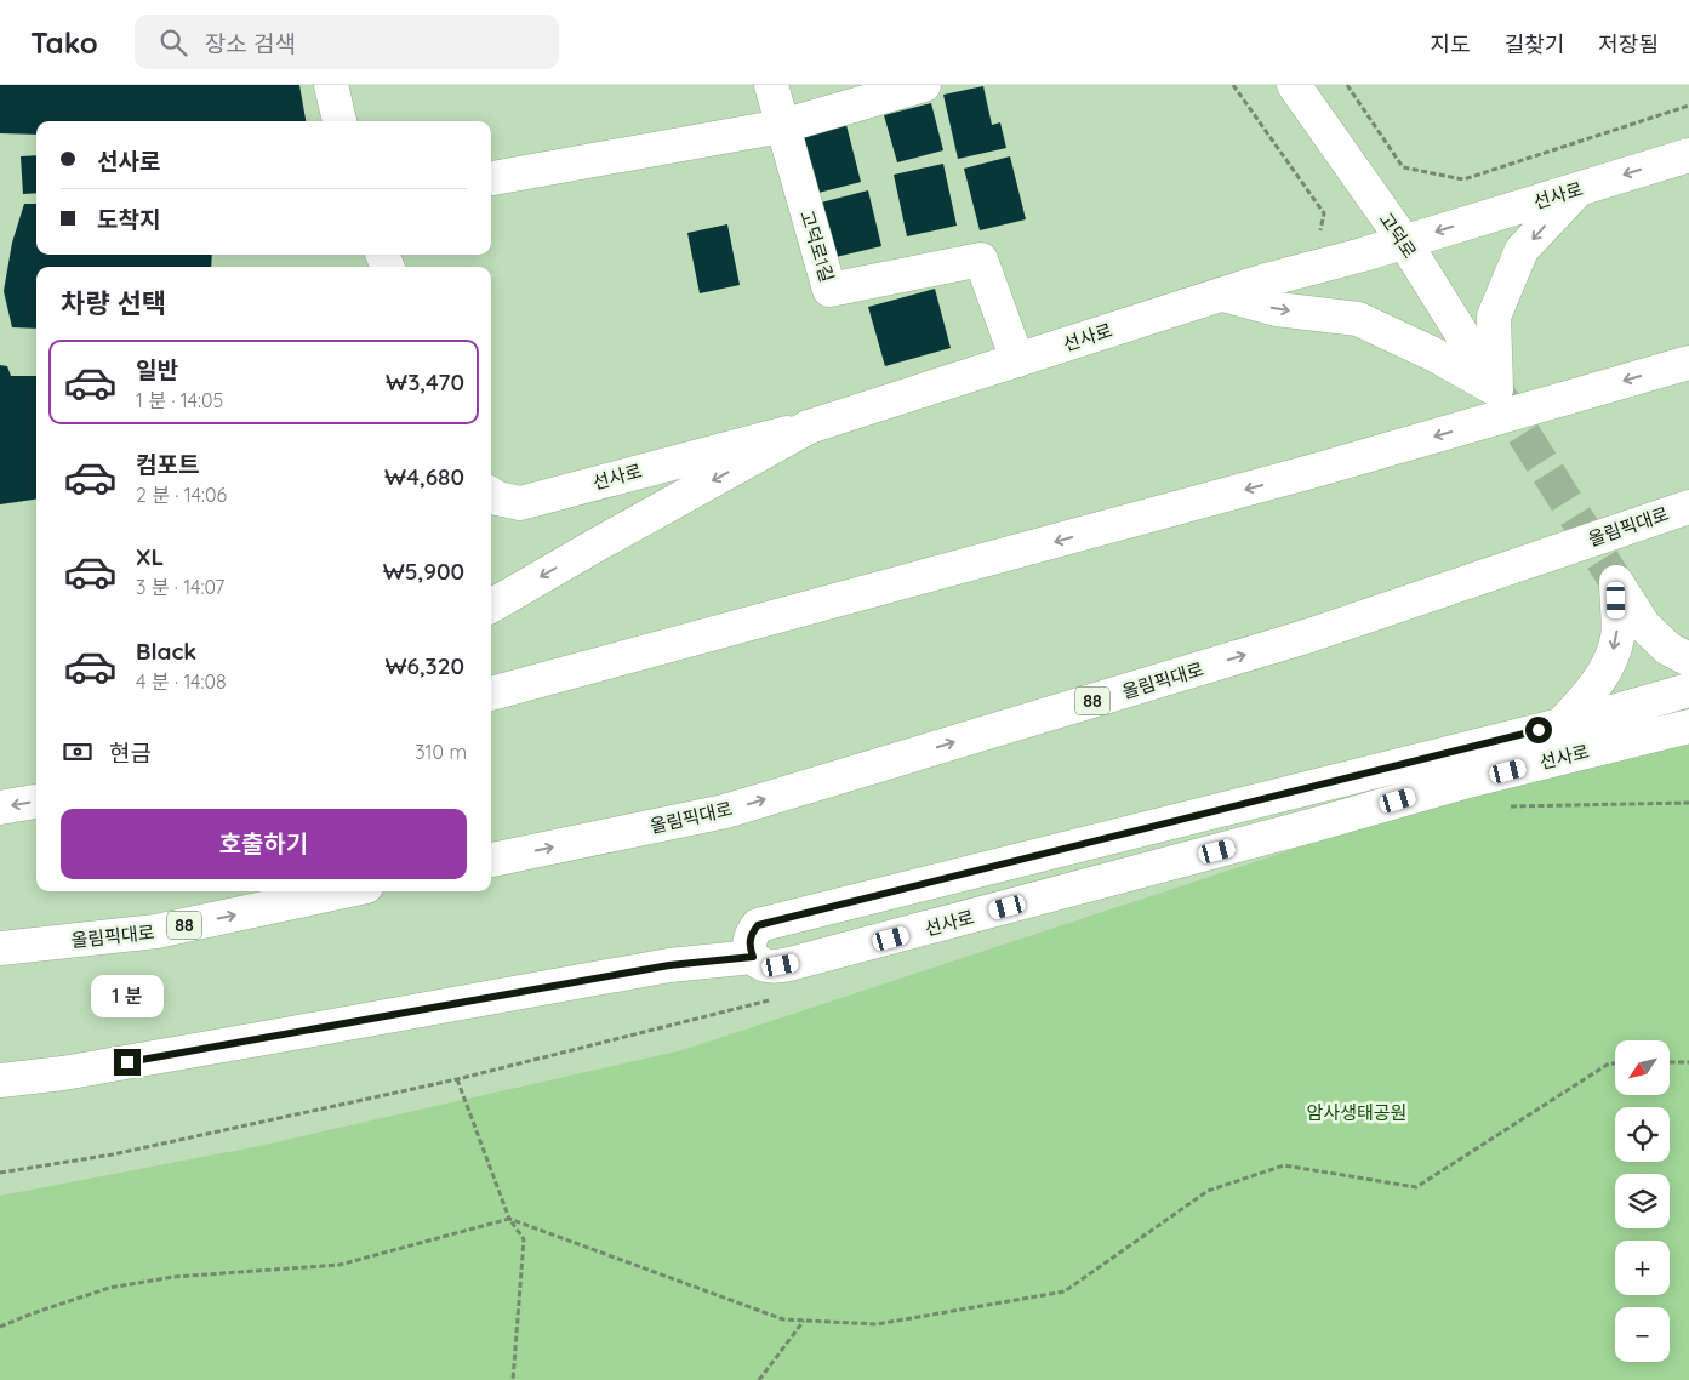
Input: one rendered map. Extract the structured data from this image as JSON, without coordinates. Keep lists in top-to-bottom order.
{
  "streets": {
    "main road": [
      "선사로",
      "고덕로",
      "고덕로1길",
      "올림픽대로",
      "88"
    ]
  },
  "crossings": [
    ["선사로", "고덕로"],
    ["선사로", "고덕로1길"]
  ],
  "parks": ["암사생태공원"],
  "north": "bottom left",
  "page": {
    "header": "Tako",
    "search": "장소 검색",
    "nav": ["지도", "길찾기", "저장됨"],
    "banner": ["선사로", "도착지"],
    "heading": "차량 선택",
    "list": [
      {
        "name": "일반",
        "note": "1 분 · 14:05",
        "value": "₩3,470"
      },
      {
        "name": "컴포트",
        "note": "2 분 · 14:06",
        "value": "₩4,680"
      },
      {
        "name": "XL",
        "note": "3 분 · 14:07",
        "value": "₩5,900"
      },
      {
        "name": "Black",
        "note": "4 분 · 14:08",
        "value": "₩6,320"
      }
    ],
    "pay": ["현금", "310 m"],
    "buttons": "호출하기",
    "bubble": "1 분",
    "map_buttons": ["+", "−"]
  }
}
